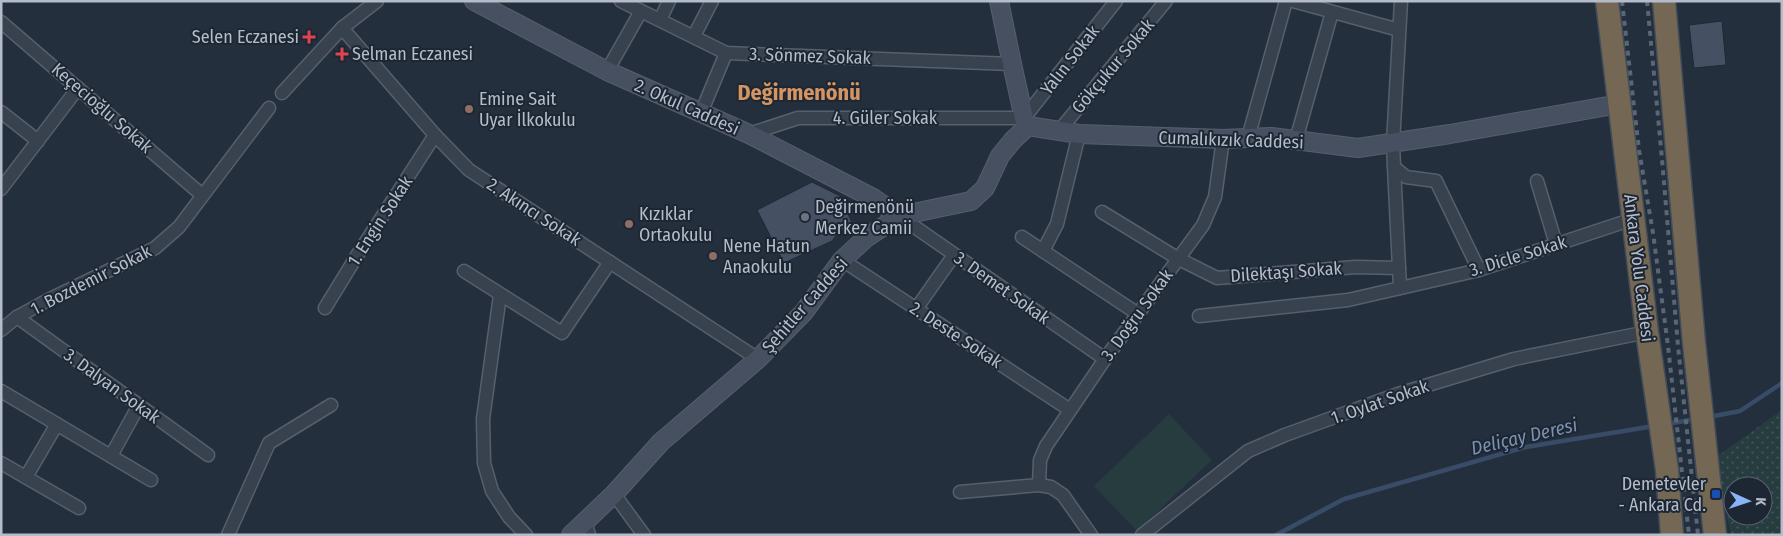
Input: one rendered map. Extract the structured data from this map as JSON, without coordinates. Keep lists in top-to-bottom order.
{
  "streets": {
    "highway": ["Ankara Yolu Caddesi"],
    "street": [
      "3. Sönmez Sokak",
      "Yalın Sokak",
      "Gökçukur Sokak",
      "2. Okul Caddesi",
      "Keçecioğlu Sokak",
      "4. Güler Sokak",
      "Cumalıkızık Caddesi",
      "2. Akıncı Sokak",
      "1. Engin Sokak",
      "3. Dicle Sokak",
      "Dilektaşı Sokak",
      "1. Bozdemir Sokak",
      "3. Demet Sokak",
      "Şehitler Caddesi",
      "3. Doğru Sokak",
      "2. Deste Sokak",
      "3. Dalyan Sokak",
      "1. Oylat Sokak"
    ]
  },
  "crossings": [
    ["Yalın Sokak", "4. Güler Sokak"],
    ["Yalın Sokak", "Cumalıkızık Caddesi"],
    ["Yalın Sokak", "Şehitler Caddesi"],
    ["Gökçukur Sokak", "Cumalıkızık Caddesi"],
    ["2. Okul Caddesi", "4. Güler Sokak"],
    ["2. Okul Caddesi", "3. Demet Sokak"],
    ["2. Okul Caddesi", "Şehitler Caddesi"],
    ["Keçecioğlu Sokak", "1. Bozdemir Sokak"],
    ["4. Güler Sokak", "Cumalıkızık Caddesi"],
    ["4. Güler Sokak", "Şehitler Caddesi"],
    ["Cumalıkızık Caddesi", "Ankara Yolu Caddesi"],
    ["Cumalıkızık Caddesi", "Şehitler Caddesi"],
    ["Cumalıkızık Caddesi", "3. Doğru Sokak"],
    ["2. Akıncı Sokak", "1. Engin Sokak"],
    ["2. Akıncı Sokak", "Şehitler Caddesi"],
    ["3. Dicle Sokak", "Ankara Yolu Caddesi"],
    ["Ankara Yolu Caddesi", "1. Oylat Sokak"],
    ["Dilektaşı Sokak", "3. Doğru Sokak"],
    ["1. Bozdemir Sokak", "3. Dalyan Sokak"],
    ["3. Demet Sokak", "Şehitler Caddesi"],
    ["3. Demet Sokak", "3. Doğru Sokak"],
    ["Şehitler Caddesi", "2. Deste Sokak"],
    ["3. Doğru Sokak", "2. Deste Sokak"]
  ],
  "districts": ["Değirmenönü"],
  "water": ["Deliçay Deresi"],
  "places": {
    "health": ["Selen Eczanesi", "Selman Eczanesi"],
    "other": [
      "Emine Sait Uyar İlkokulu",
      "Değirmenönü Merkez Camii",
      "Kızıklar Ortaokulu",
      "Nene Hatun Anaokulu"
    ],
    "transit": ["Demetevler - Ankara Cd."]
  },
  "north": "right"
}
